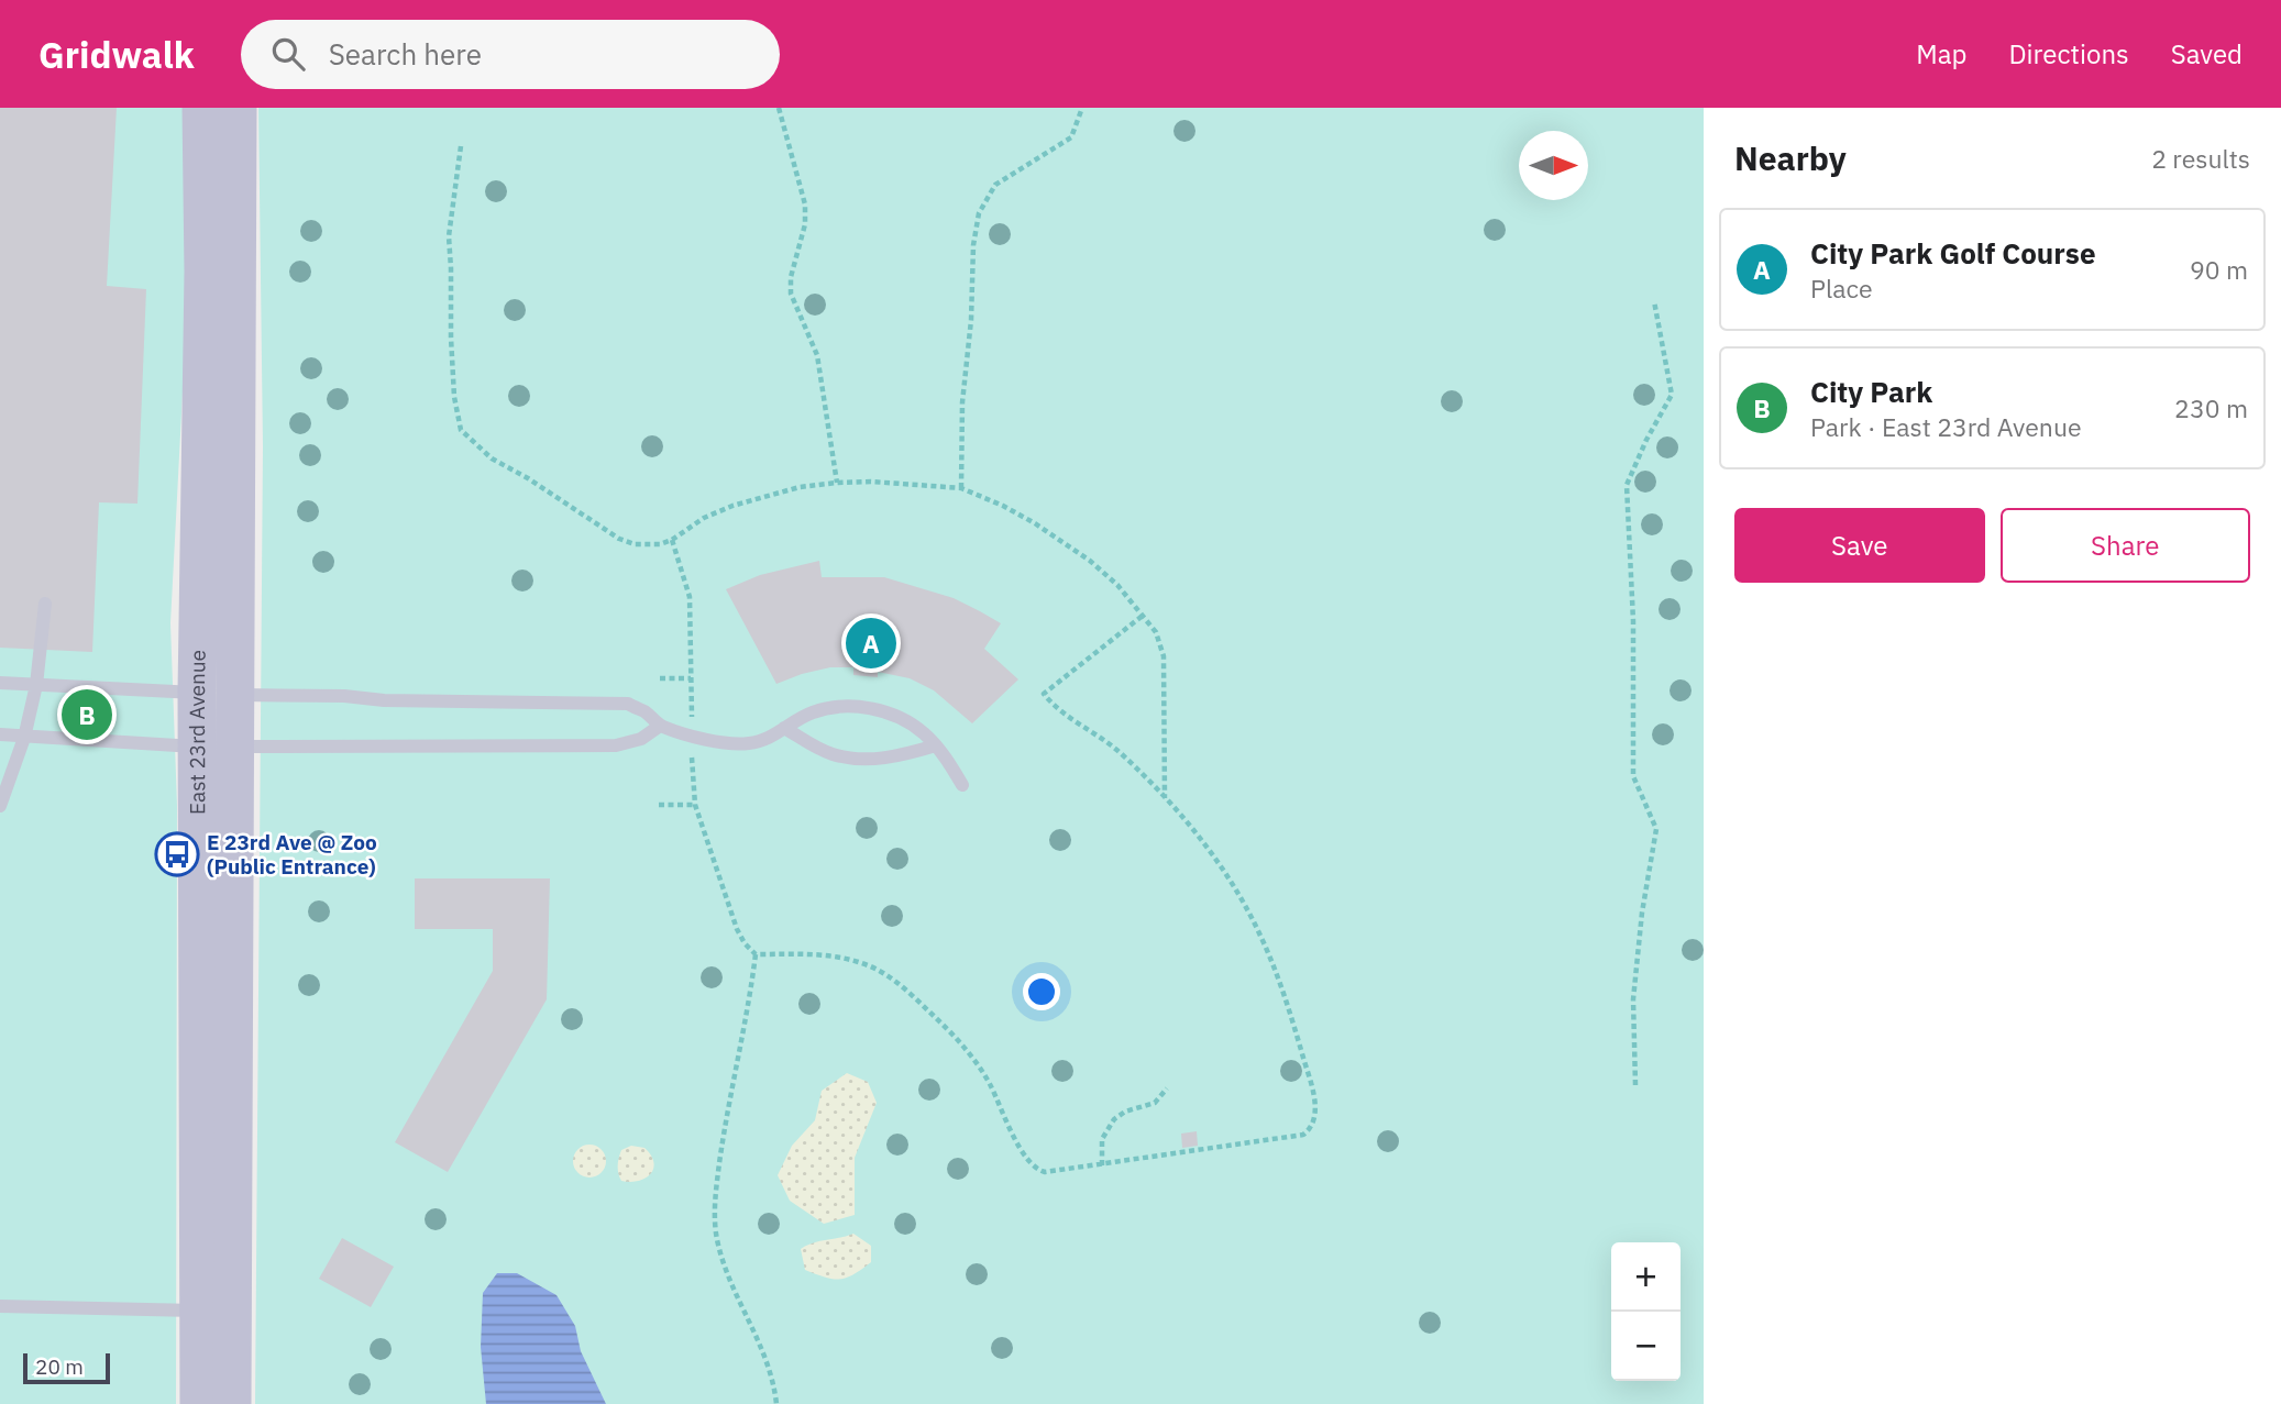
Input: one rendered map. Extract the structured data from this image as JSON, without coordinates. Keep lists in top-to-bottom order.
{
  "streets": {
    "main road": ["East 23rd Avenue"]
  },
  "places": {
    "bus stop": ["E 23rd Ave @ Zoo (Public Entrance)"]
  },
  "scale_bar": "20 m",
  "north": "right",
  "page": {
    "header": "Gridwalk",
    "search": "Search here",
    "nav": ["Map", "Directions", "Saved"],
    "heading": ["Nearby", "2 results"],
    "list": [
      {
        "mark": "A",
        "name": "City Park Golf Course",
        "note": "Place",
        "value": "90 m"
      },
      {
        "mark": "B",
        "name": "City Park",
        "note": "Park · East 23rd Avenue",
        "value": "230 m"
      }
    ],
    "buttons": ["Save", "Share"],
    "pins": ["A", "B"],
    "map_buttons": ["+", "−"],
    "scale": "20 m"
  }
}
